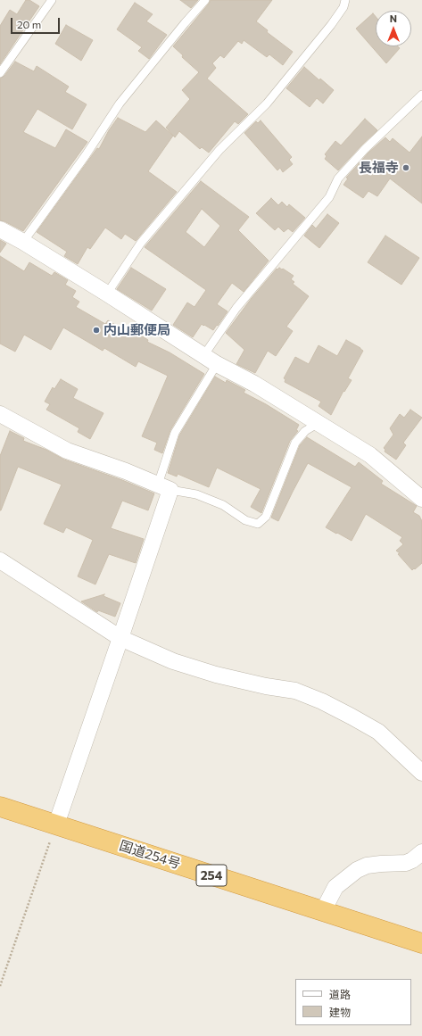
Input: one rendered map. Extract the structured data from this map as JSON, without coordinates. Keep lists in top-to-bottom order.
{
  "streets": {
    "highway": ["国道254号", "254"]
  },
  "places": ["長福寺", "内山郵便局"],
  "legend": ["道路", "建物"],
  "scale_bar": "20 m",
  "north": "top"
}
